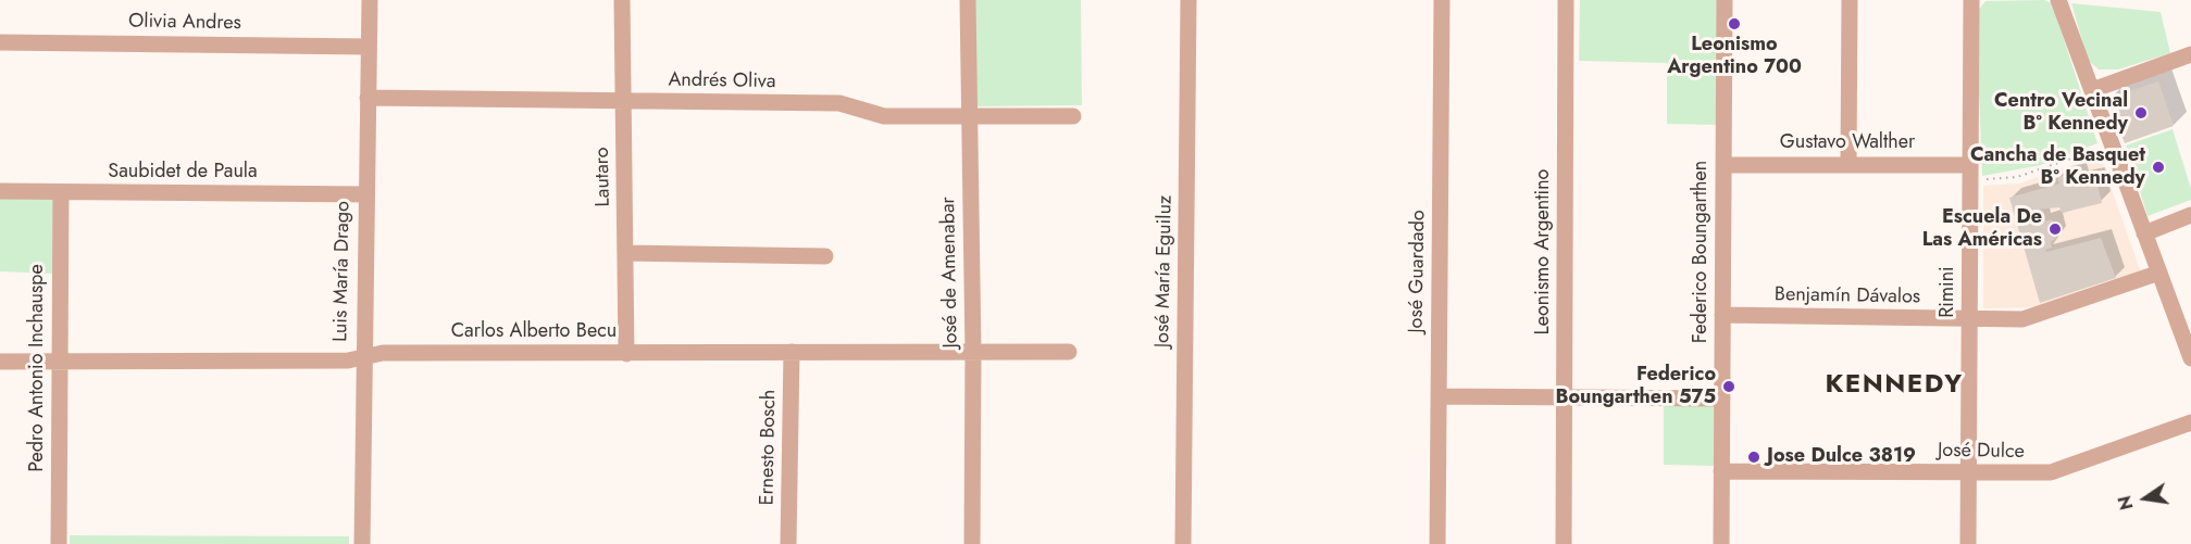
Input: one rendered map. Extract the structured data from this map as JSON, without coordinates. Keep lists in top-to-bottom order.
{
  "streets": {
    "street": [
      "Olivia Andres",
      "Andrés Oliva",
      "Gustavo Walther",
      "Saubidet de Paula",
      "Lautaro",
      "Leonismo Argentino",
      "Federico Boungarthen",
      "Luis María Drago",
      "José María Eguiluz",
      "José Guardado",
      "José de Amenabar",
      "Rimini",
      "Benjamín Dávalos",
      "Carlos Alberto Becu",
      "Pedro Antonio Inchauspe",
      "Ernesto Bosch",
      "José Dulce"
    ]
  },
  "crossings": [
    ["Olivia Andres", "Luis María Drago"],
    ["Andrés Oliva", "Lautaro"],
    ["Andrés Oliva", "Luis María Drago"],
    ["Andrés Oliva", "José de Amenabar"],
    ["Gustavo Walther", "Federico Boungarthen"],
    ["Gustavo Walther", "Rimini"],
    ["Saubidet de Paula", "Luis María Drago"],
    ["Saubidet de Paula", "Pedro Antonio Inchauspe"],
    ["Lautaro", "Carlos Alberto Becu"],
    ["Federico Boungarthen", "Benjamín Dávalos"],
    ["Federico Boungarthen", "José Dulce"],
    ["Luis María Drago", "Carlos Alberto Becu"],
    ["José de Amenabar", "Carlos Alberto Becu"],
    ["Rimini", "Benjamín Dávalos"],
    ["Rimini", "José Dulce"],
    ["Carlos Alberto Becu", "Pedro Antonio Inchauspe"],
    ["Carlos Alberto Becu", "Ernesto Bosch"]
  ],
  "districts": ["KENNEDY"],
  "places": [
    "Leonismo Argentino 700",
    "Centro Vecinal B° Kennedy",
    "Cancha de Basquet B° Kennedy",
    "Escuela De Las Américas",
    "Federico Boungarthen 575",
    "Jose Dulce 3819"
  ],
  "north": "left"
}
